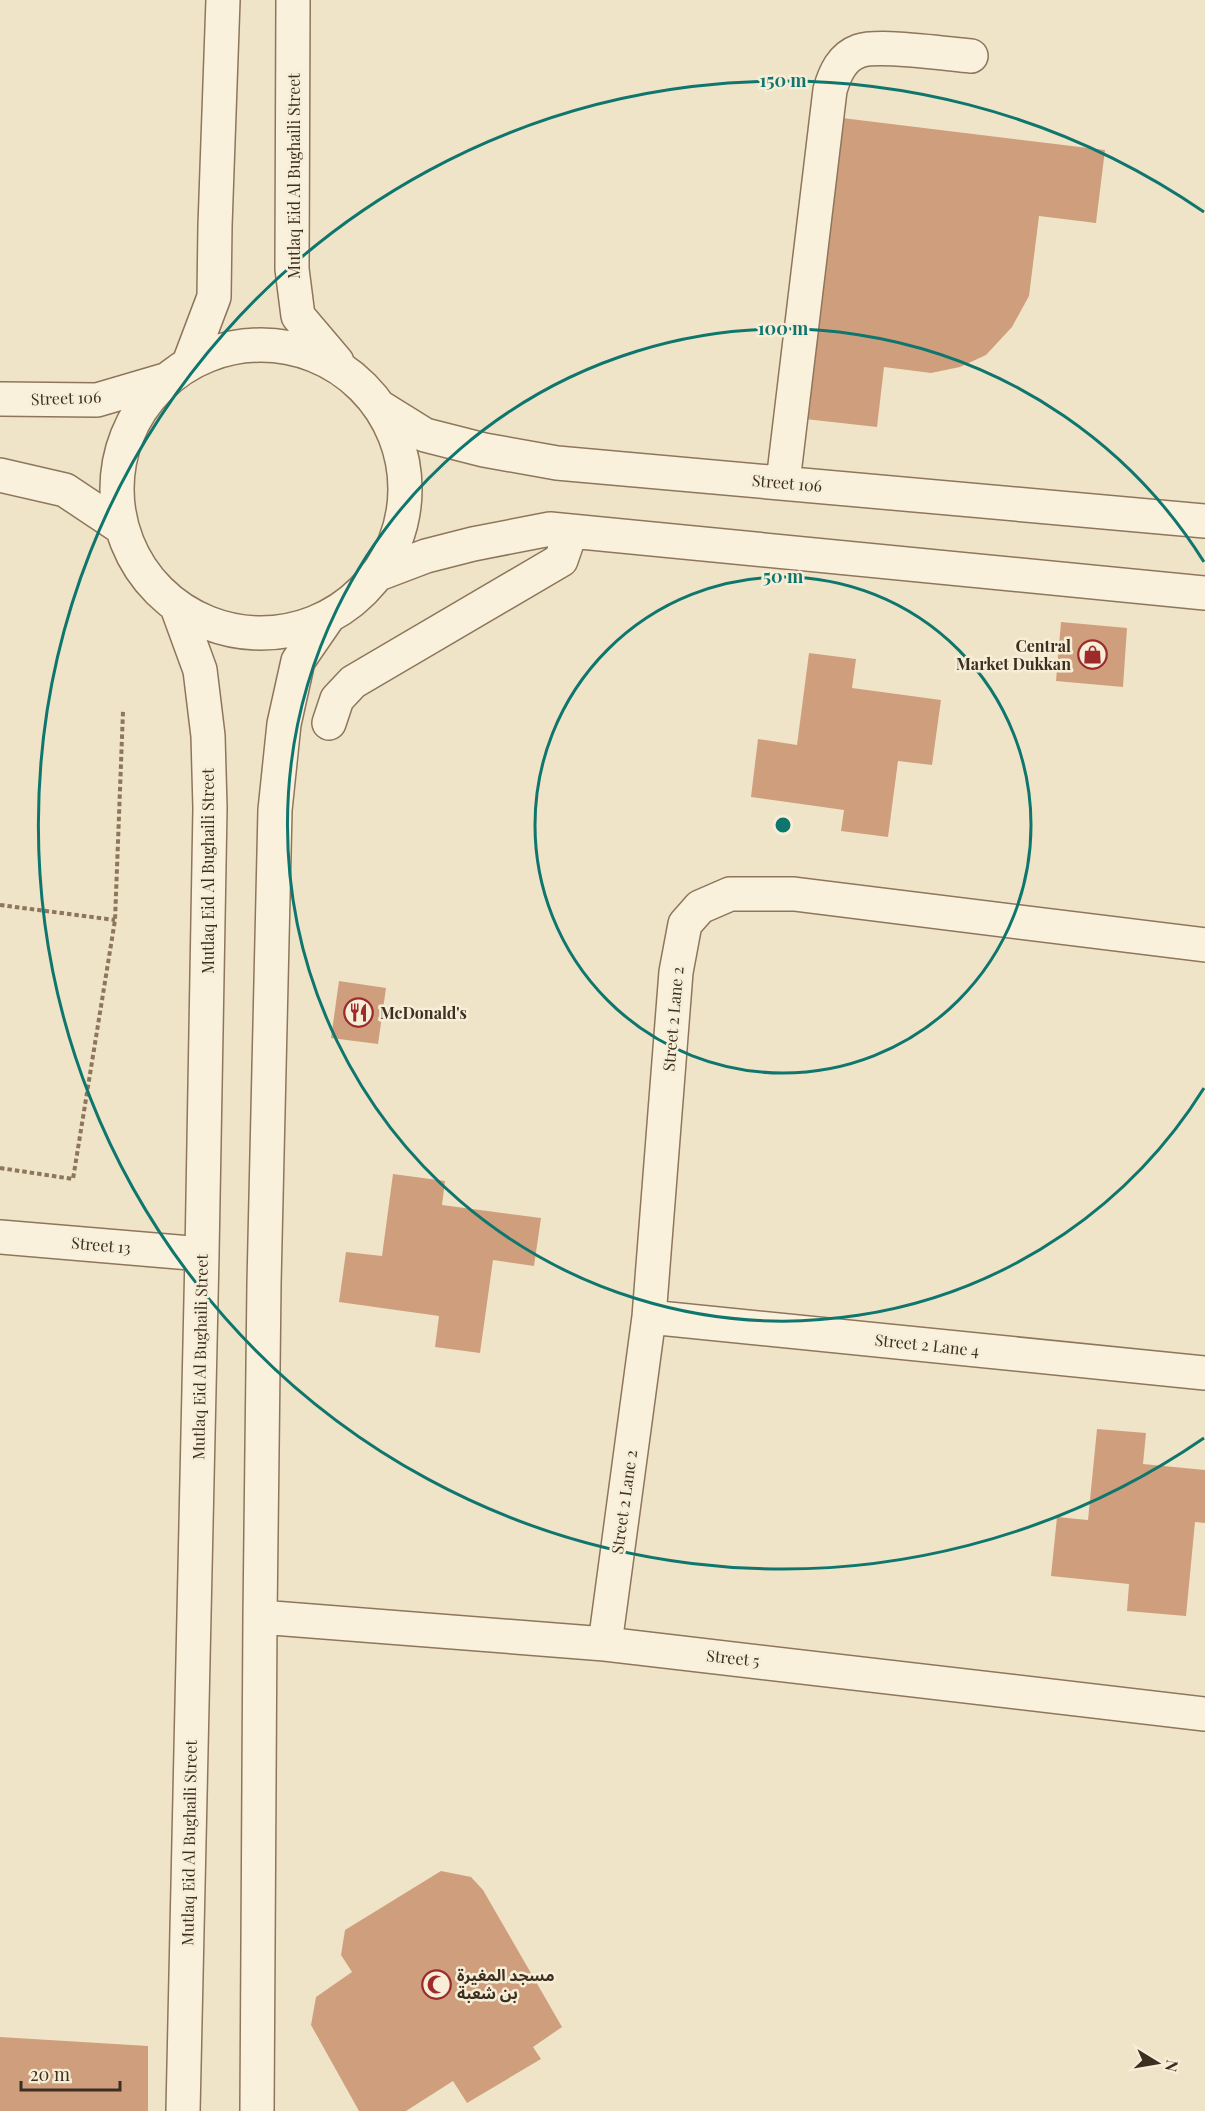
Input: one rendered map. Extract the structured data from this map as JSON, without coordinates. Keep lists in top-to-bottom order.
{
  "streets": {
    "street": [
      "Mutlaq Eid Al Bughaili Street",
      "Street 106",
      "Street 2 Lane 2",
      "Street 13",
      "Street 2 Lane 4",
      "Street 5"
    ]
  },
  "crossings": [
    ["Mutlaq Eid Al Bughaili Street", "Street 106"],
    ["Mutlaq Eid Al Bughaili Street", "Street 13"],
    ["Street 2 Lane 2", "Street 2 Lane 4"],
    ["Street 2 Lane 2", "Street 5"]
  ],
  "places": {
    "shop": ["Central Market Dukkan"],
    "restaurant": ["McDonald's"],
    "mosque": ["مسجد المغيرة بن شعبة"]
  },
  "scale_bar": "20 m",
  "north": "right",
  "rings": ["150 m", "100 m", "50 m"]
}
